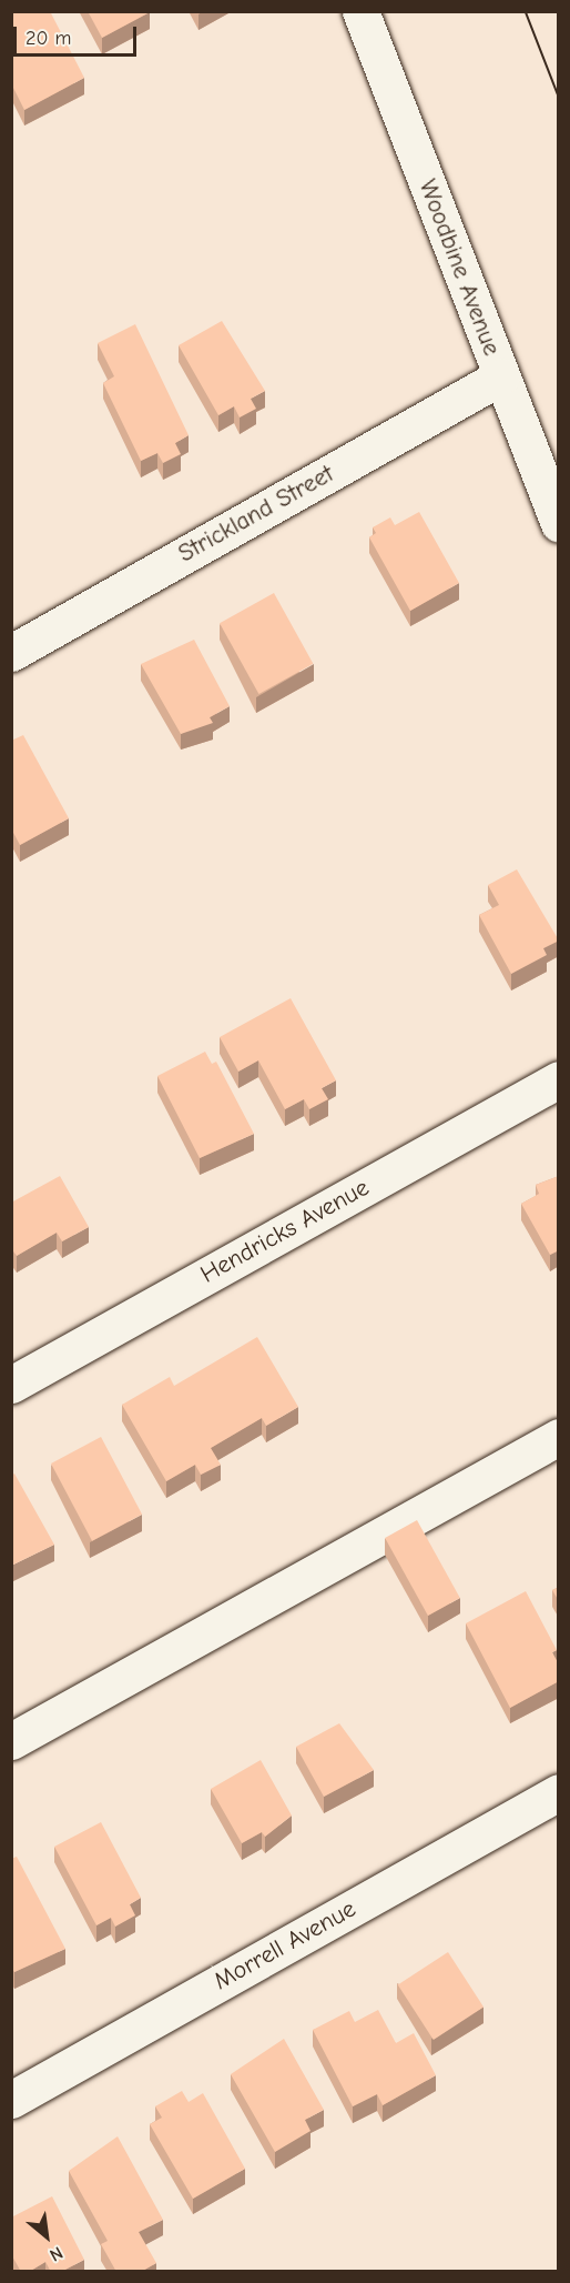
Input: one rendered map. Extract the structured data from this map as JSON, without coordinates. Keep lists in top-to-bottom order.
{
  "streets": {
    "street": [
      "Woodbine Avenue",
      "Strickland Street",
      "Hendricks Avenue",
      "Morrell Avenue"
    ]
  },
  "crossings": [
    ["Woodbine Avenue", "Strickland Street"]
  ],
  "scale_bar": "20 m",
  "north": "bottom right"
}
